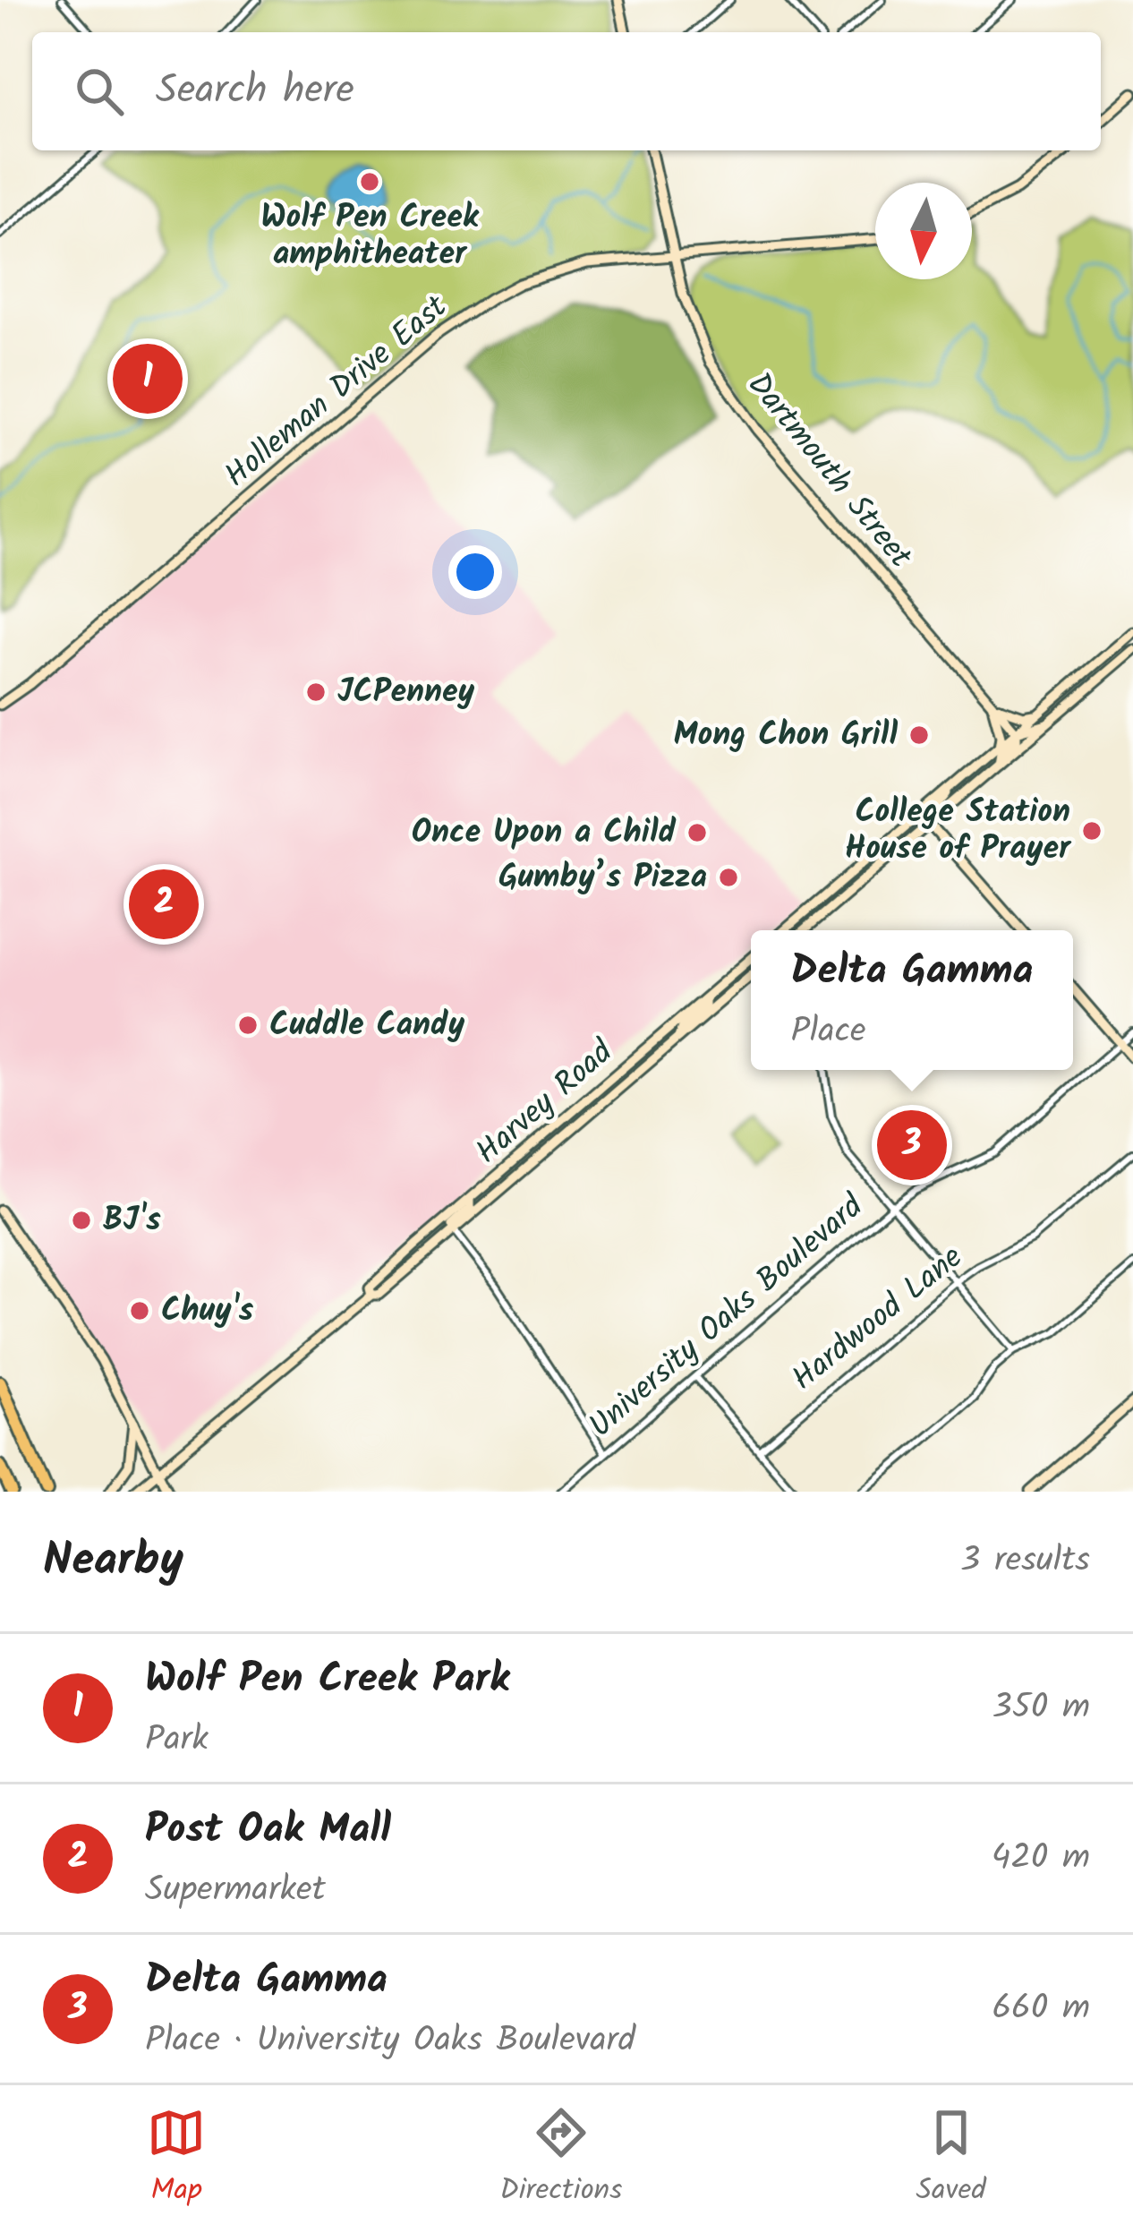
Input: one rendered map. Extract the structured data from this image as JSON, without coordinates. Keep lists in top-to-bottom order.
{
  "streets": {
    "main road": ["Holleman Drive East", "Dartmouth Street", "Harvey Road"],
    "street": ["University Oaks Boulevard", "Hardwood Lane"]
  },
  "crossings": [
    ["Holleman Drive East", "Dartmouth Street"]
  ],
  "places": [
    "Wolf Pen Creek amphitheater",
    "JCPenney",
    "Mong Chon Grill",
    "College Station House of Prayer",
    "Once Upon a Child",
    "Gumby’s Pizza",
    "Cuddle Candy",
    "BJ's",
    "Chuy's"
  ],
  "north": "bottom",
  "page": {
    "search": "Search here",
    "pins": ["1", "2", "3"],
    "popup": ["Delta Gamma", "Place"],
    "heading": ["Nearby", "3 results"],
    "list": [
      {
        "mark": "1",
        "name": "Wolf Pen Creek Park",
        "note": "Park",
        "value": "350 m"
      },
      {
        "mark": "2",
        "name": "Post Oak Mall",
        "note": "Supermarket",
        "value": "420 m"
      },
      {
        "mark": "3",
        "name": "Delta Gamma",
        "note": "Place · University Oaks Boulevard",
        "value": "660 m"
      }
    ],
    "nav": ["Map", "Directions", "Saved"]
  }
}
